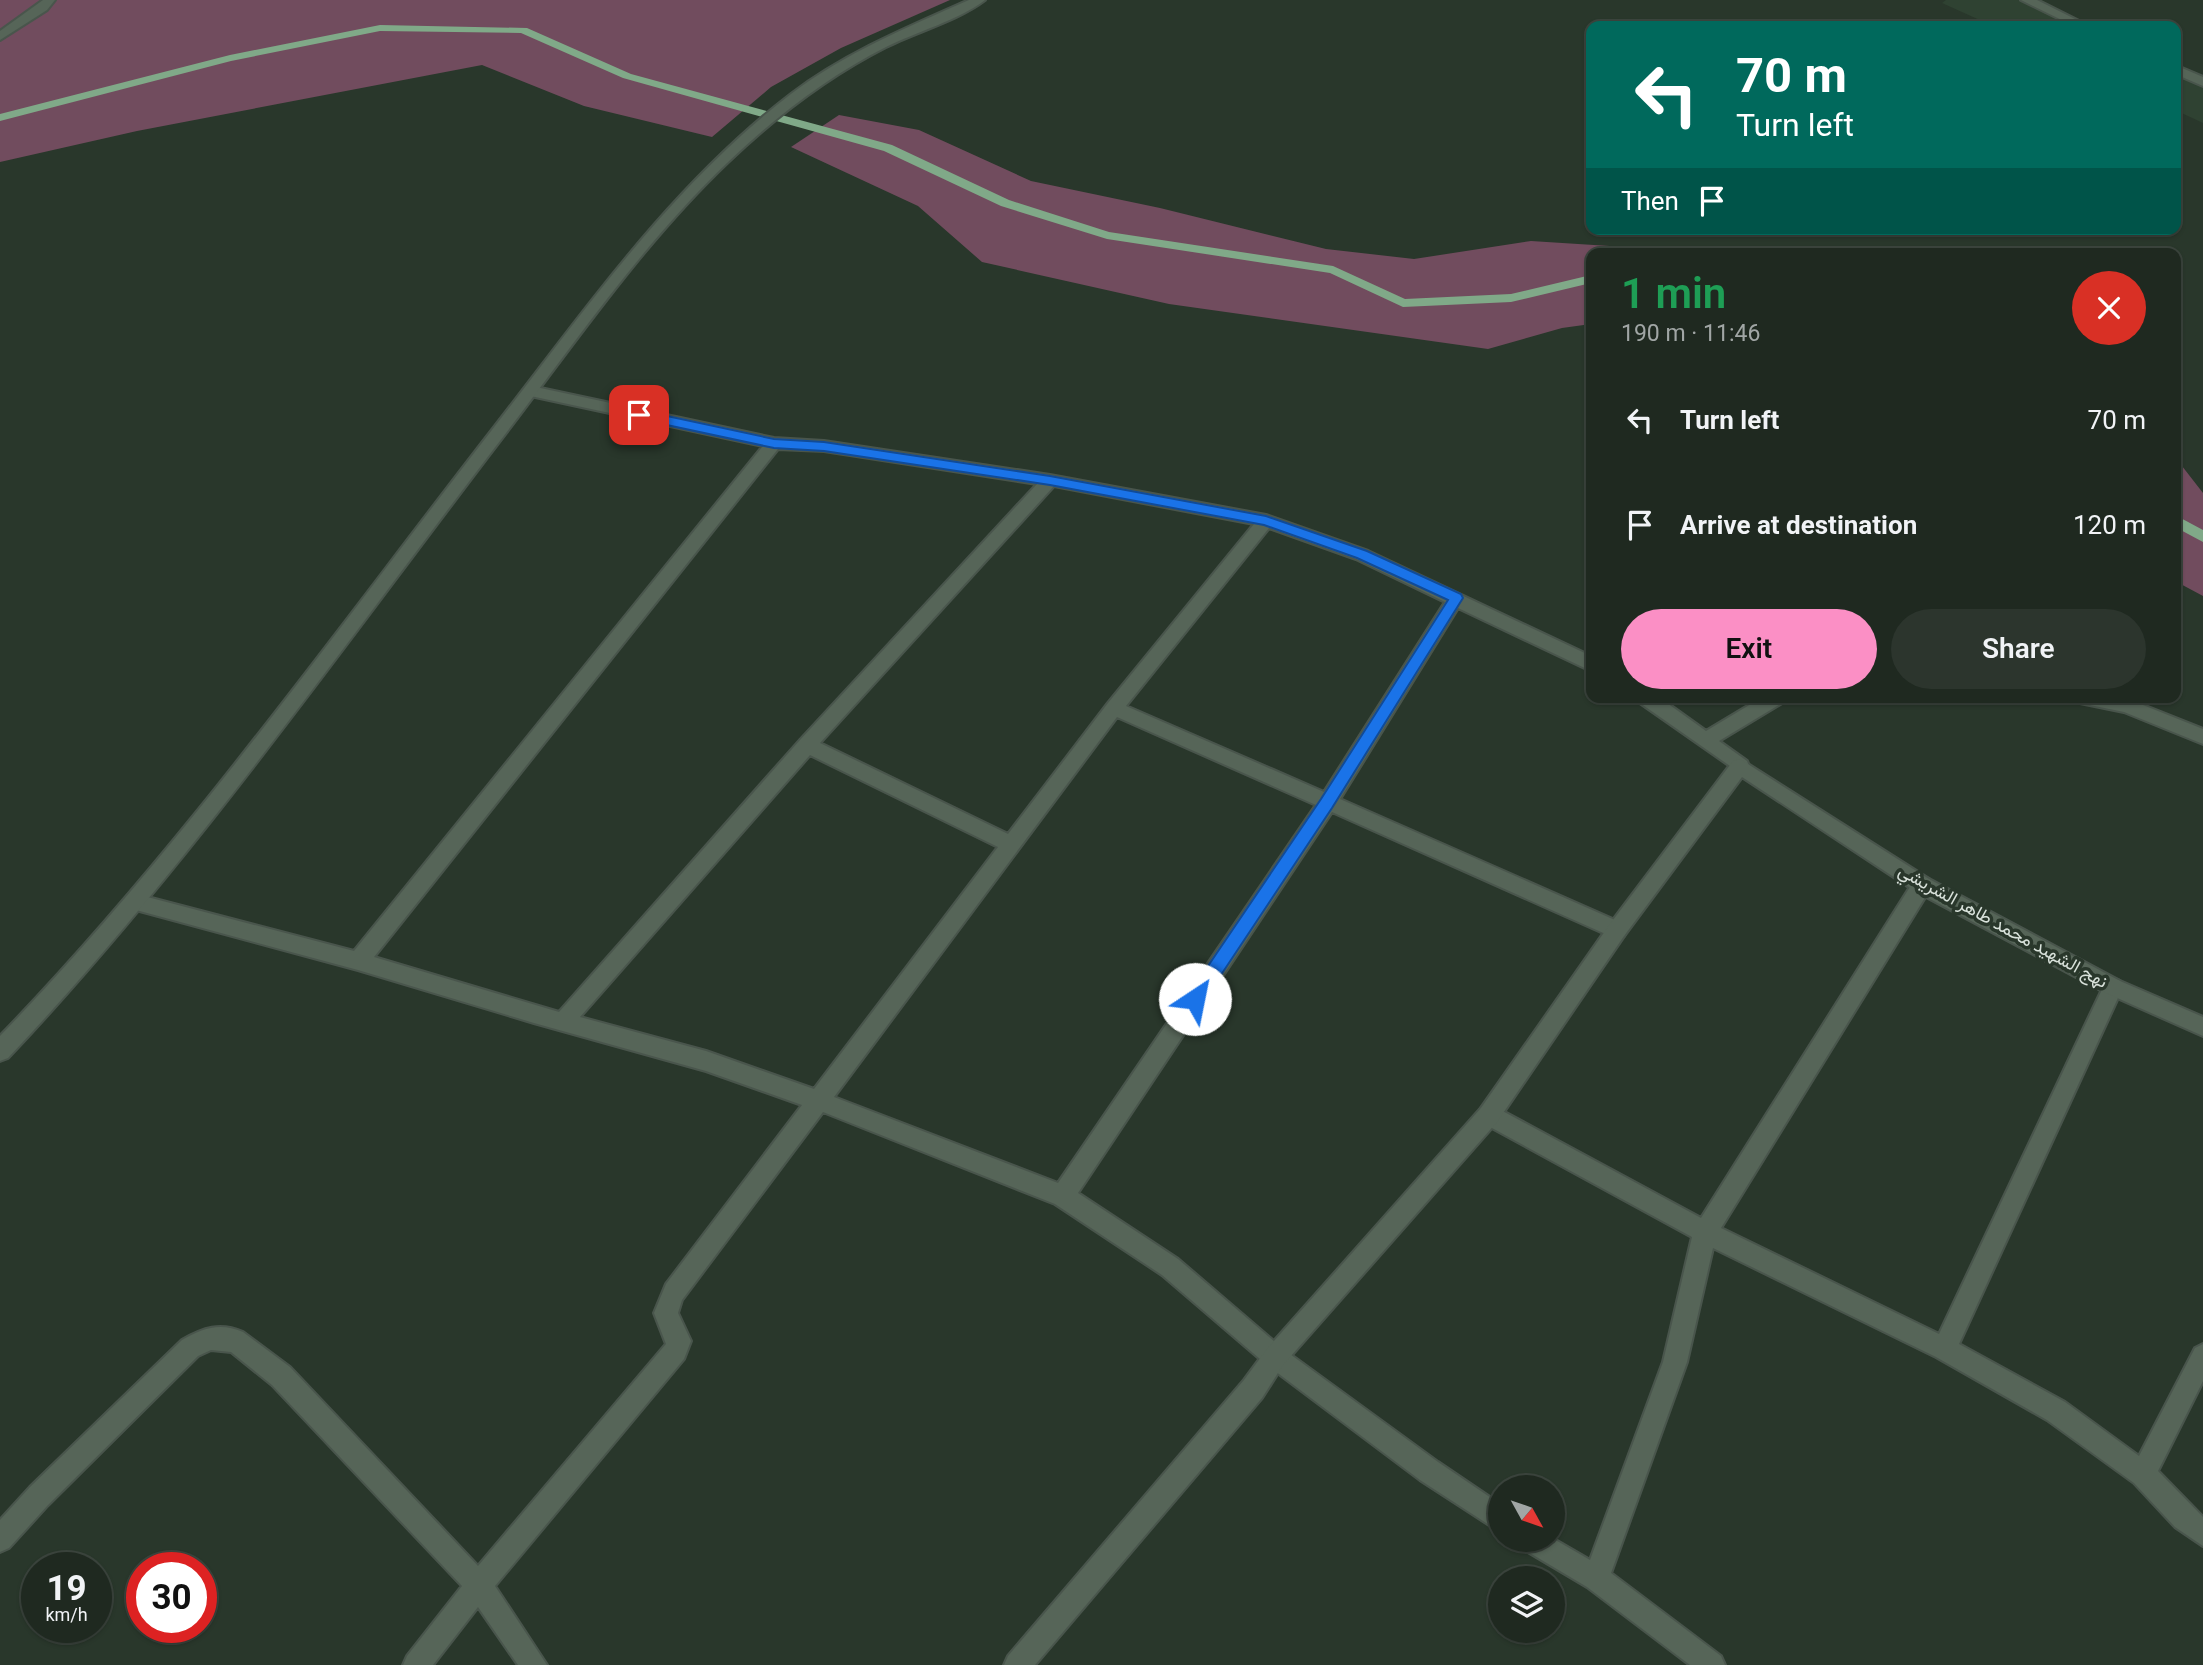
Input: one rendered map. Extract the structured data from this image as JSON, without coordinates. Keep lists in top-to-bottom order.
{
  "streets": {
    "street": ["نهج الشهيد محمد طاهر الشريشي"]
  },
  "north": "bottom right",
  "page": {
    "turn": ["70 m", "Turn left"],
    "then": "Then",
    "heading": ["1 min", "190 m · 11:46"],
    "list": [
      {
        "name": "Turn left",
        "value": "70 m"
      },
      {
        "name": "Arrive at destination",
        "value": "120 m"
      }
    ],
    "buttons": ["Exit", "Share"],
    "speed": "19 km/h",
    "limit": "30"
  }
}
